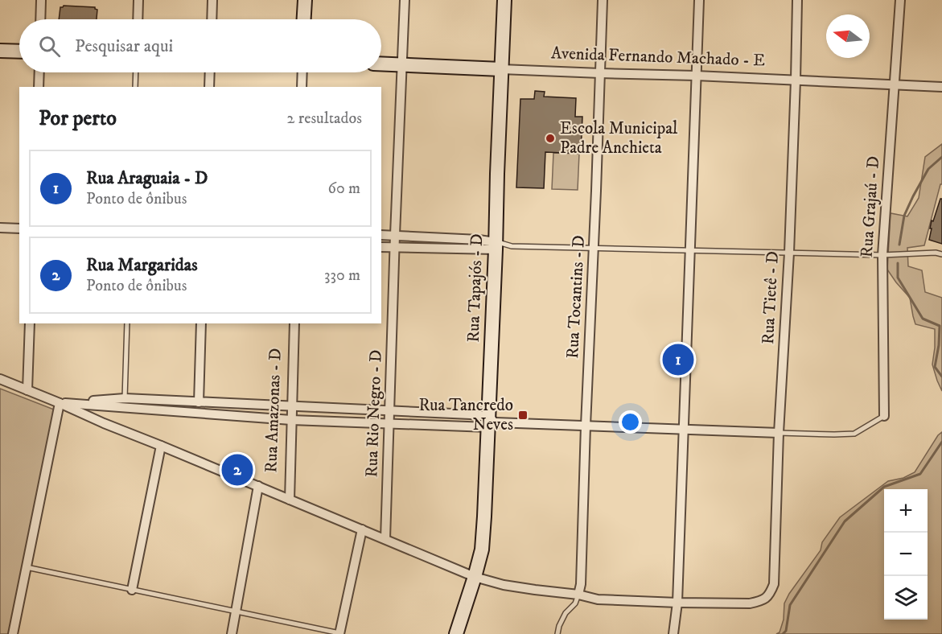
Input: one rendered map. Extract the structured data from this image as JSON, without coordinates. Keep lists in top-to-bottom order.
{
  "streets": {
    "street": [
      "Avenida Fernando Machado - E",
      "Rua Grajaú - D",
      "Rua Tapajós - D",
      "Rua Tocantins - D",
      "Rua Tietê - D",
      "Rua Amazonas - D",
      "Rua Rio Negro - D"
    ]
  },
  "crossings": [
    ["Avenida Fernando Machado - E", "Rua Grajaú - D"],
    ["Avenida Fernando Machado - E", "Rua Tapajós - D"],
    ["Avenida Fernando Machado - E", "Rua Tocantins - D"],
    ["Avenida Fernando Machado - E", "Rua Tietê - D"],
    ["Avenida Fernando Machado - E", "Rua Rio Negro - D"]
  ],
  "places": {
    "other": ["Escola Municipal Padre Anchieta"],
    "transit": ["Rua Tancredo Neves"]
  },
  "north": "left",
  "page": {
    "search": "Pesquisar aqui",
    "heading": ["Por perto", "2 resultados"],
    "list": [
      {
        "mark": "1",
        "name": "Rua Araguaia - D",
        "note": "Ponto de ônibus",
        "value": "60 m"
      },
      {
        "mark": "2",
        "name": "Rua Margaridas",
        "note": "Ponto de ônibus",
        "value": "330 m"
      }
    ],
    "pins": ["1", "2"],
    "map_buttons": ["+", "−"]
  }
}
